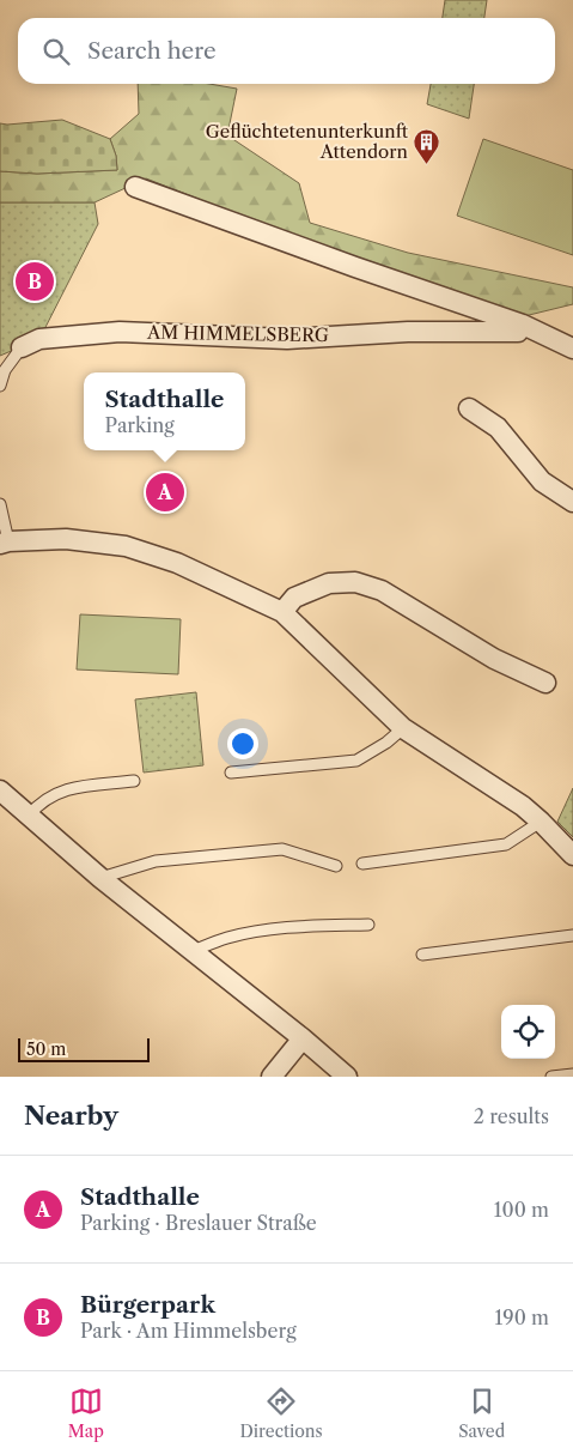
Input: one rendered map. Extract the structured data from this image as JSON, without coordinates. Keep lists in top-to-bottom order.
{
  "streets": {
    "street": ["AM HIMMELSBERG"]
  },
  "places": {
    "building": ["Geflüchtetenunterkunft Attendorn"]
  },
  "scale_bar": "50 m",
  "page": {
    "search": "Search here",
    "pins": ["B", "A"],
    "popup": ["Stadthalle", "Parking"],
    "scale": "50 m",
    "heading": ["Nearby", "2 results"],
    "list": [
      {
        "mark": "A",
        "name": "Stadthalle",
        "note": "Parking · Breslauer Straße",
        "value": "100 m"
      },
      {
        "mark": "B",
        "name": "Bürgerpark",
        "note": "Park · Am Himmelsberg",
        "value": "190 m"
      }
    ],
    "nav": ["Map", "Directions", "Saved"]
  }
}
